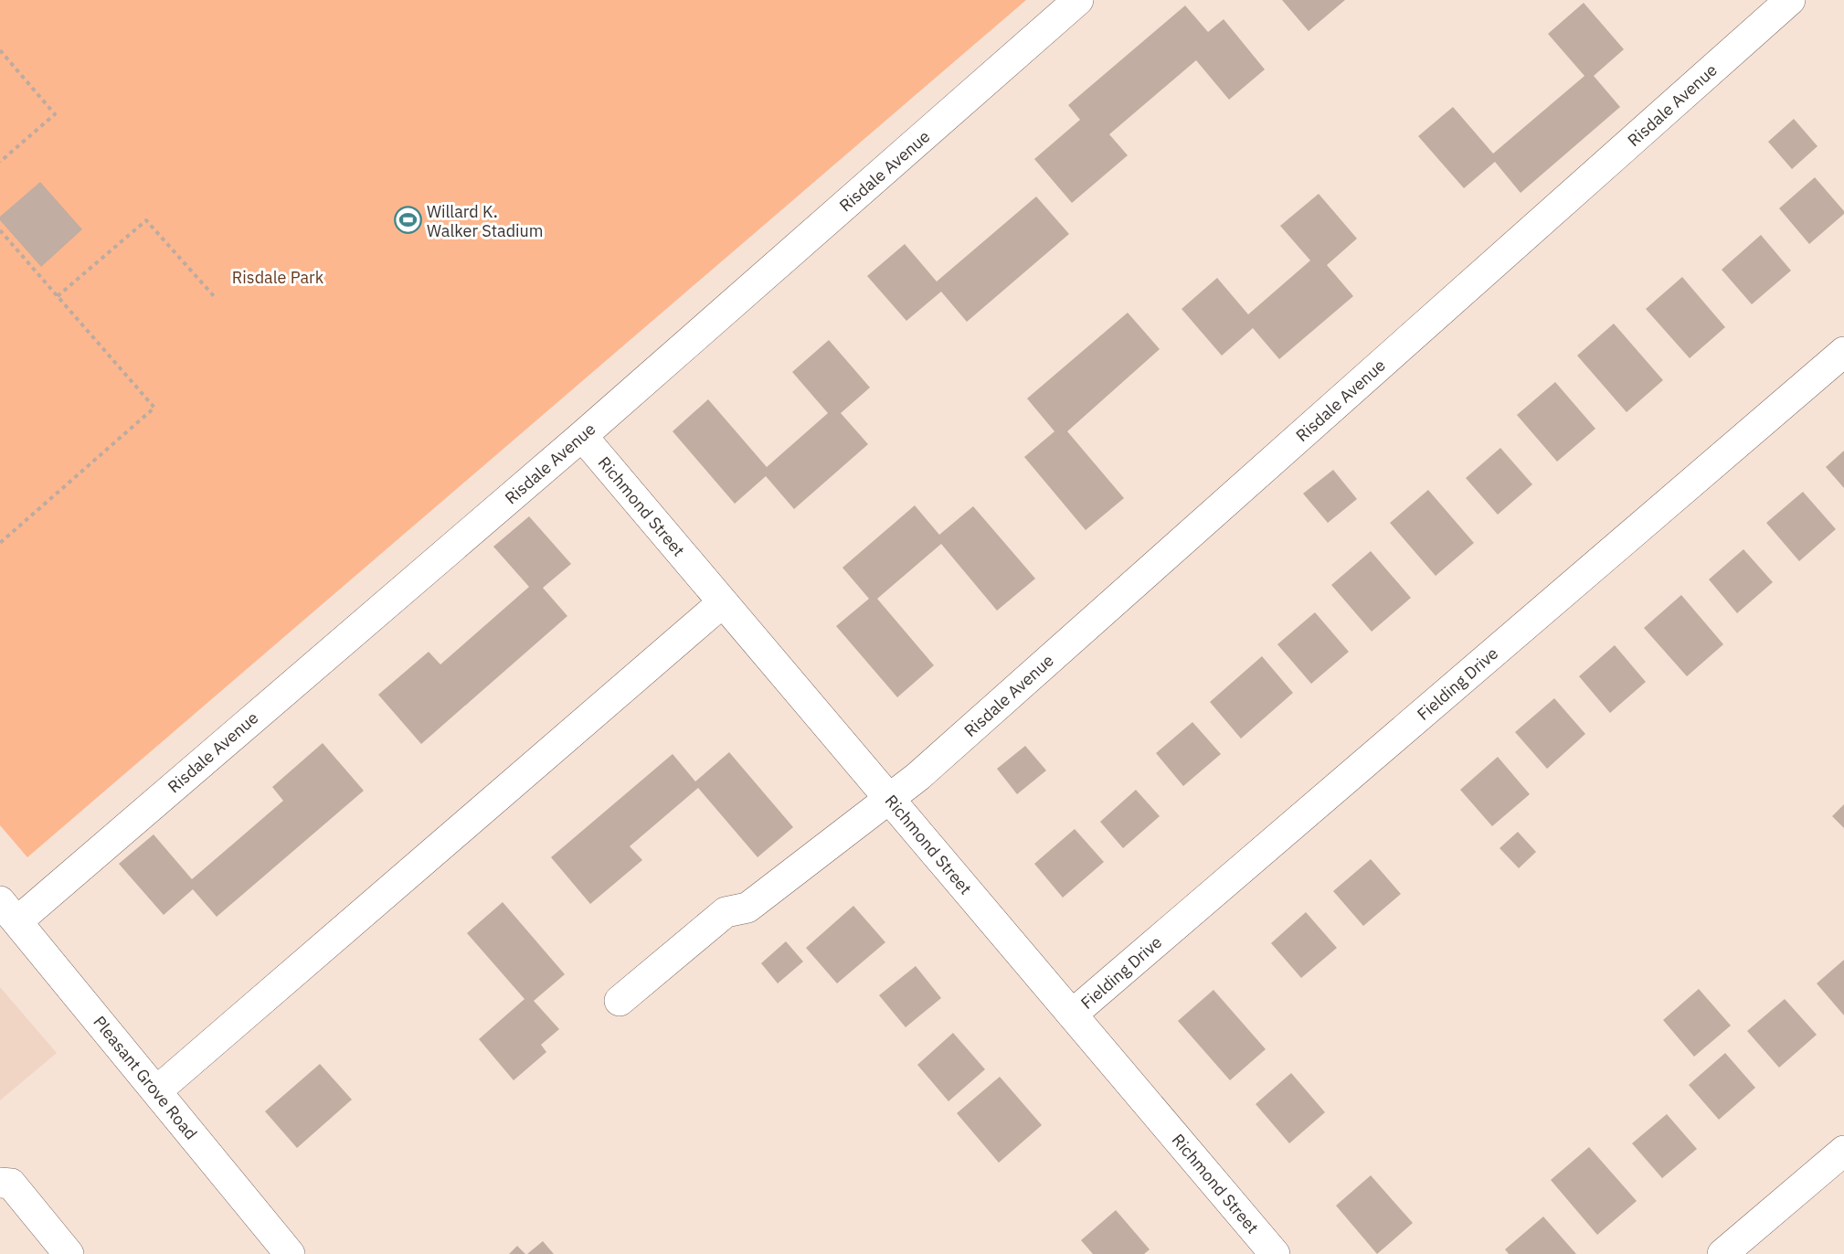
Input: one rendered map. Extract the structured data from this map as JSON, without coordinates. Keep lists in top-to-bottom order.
{
  "streets": {
    "street": [
      "Risdale Avenue",
      "Richmond Street",
      "Fielding Drive",
      "Pleasant Grove Road"
    ]
  },
  "crossings": [
    ["Risdale Avenue", "Richmond Street"],
    ["Risdale Avenue", "Pleasant Grove Road"],
    ["Richmond Street", "Fielding Drive"]
  ],
  "parks": ["Risdale Park"],
  "places": {
    "sports": ["Willard K. Walker Stadium"]
  }
}
